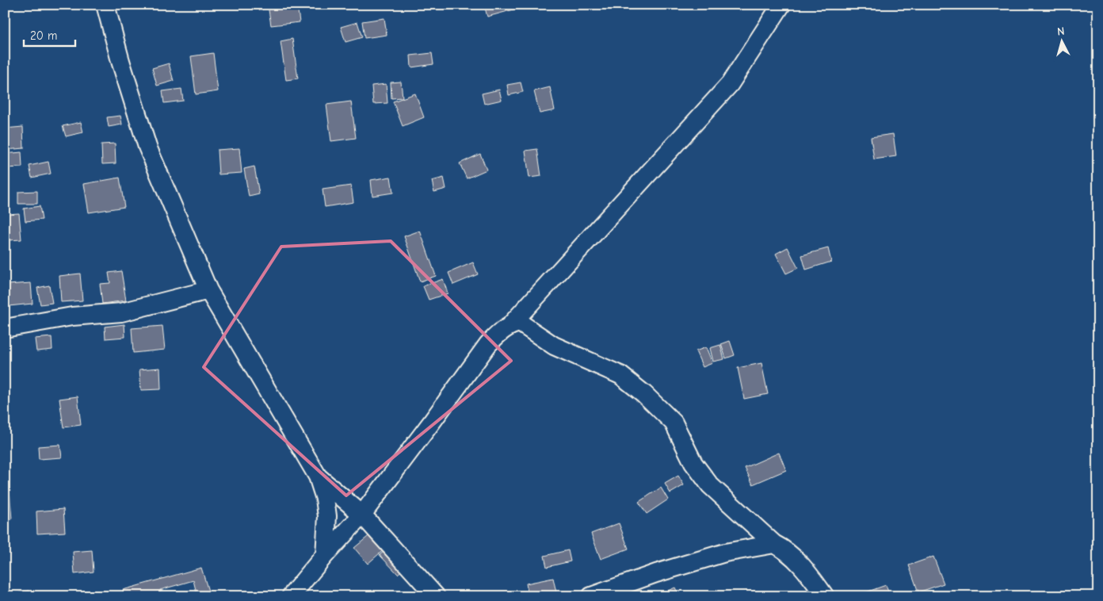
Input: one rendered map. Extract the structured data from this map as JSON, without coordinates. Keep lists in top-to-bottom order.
{
  "scale_bar": "20 m",
  "north": "top"
}
